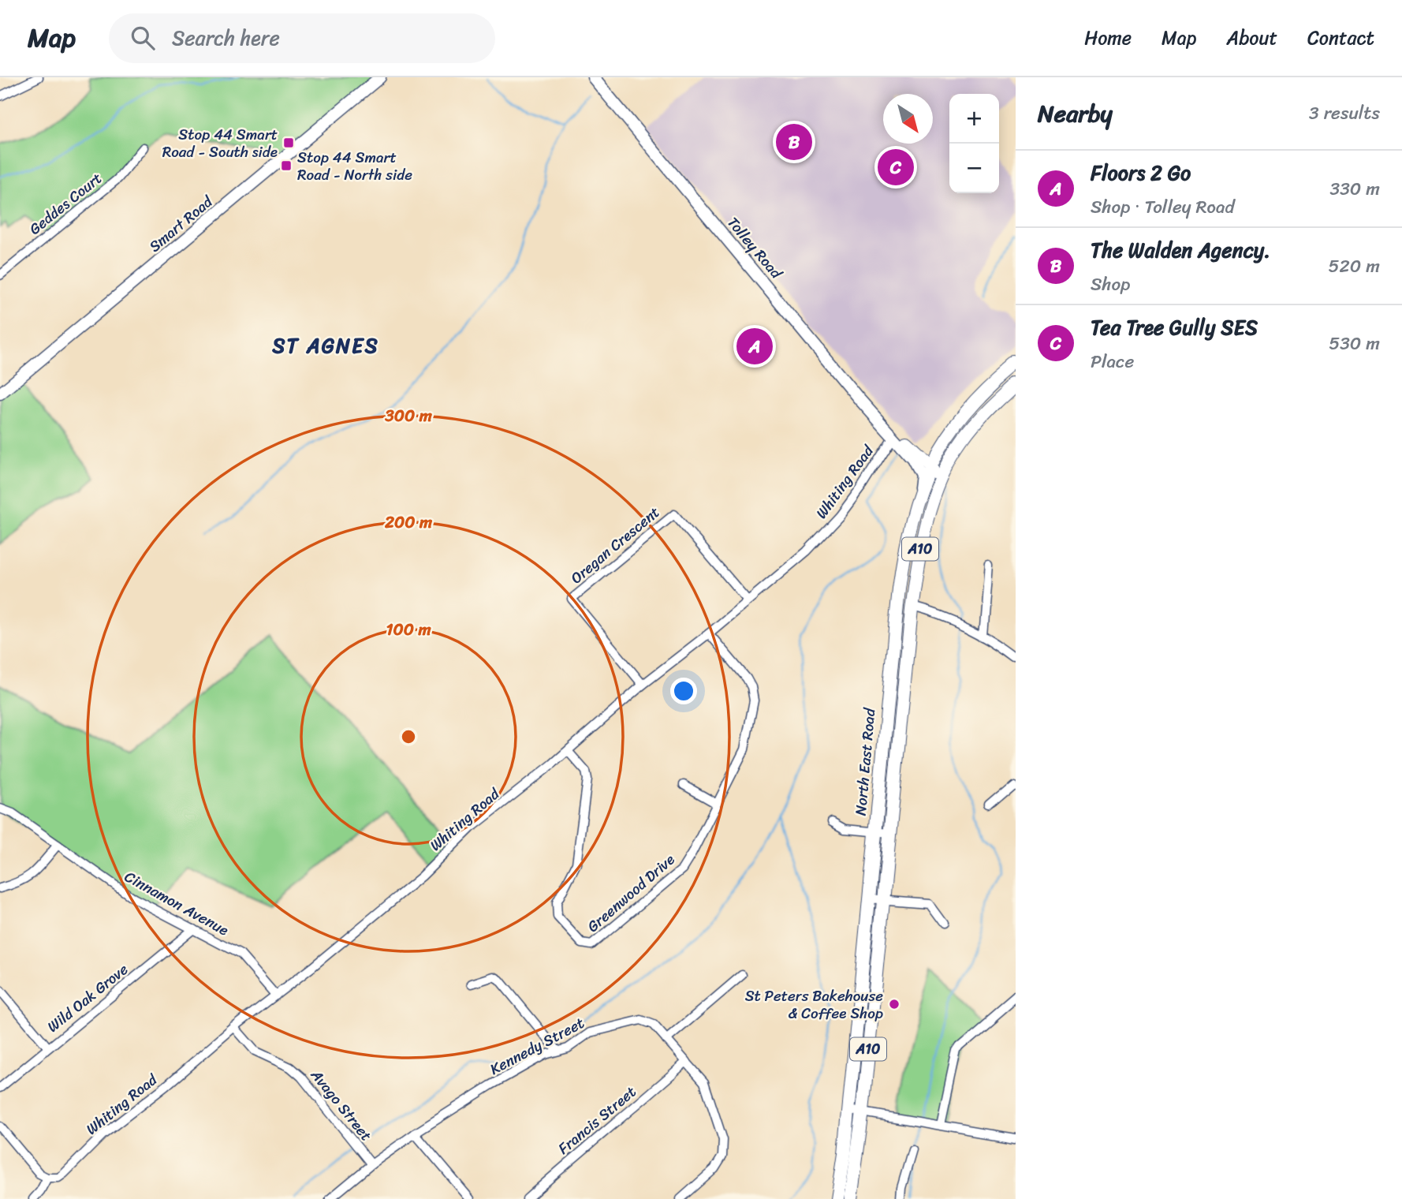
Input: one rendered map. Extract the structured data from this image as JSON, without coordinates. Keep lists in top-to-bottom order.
{
  "streets": {
    "main road": [
      "Smart Road",
      "Tolley Road",
      "A10",
      "North East Road"
    ],
    "street": [
      "Geddes Court",
      "Whiting Road",
      "Oregan Crescent",
      "Greenwood Drive",
      "Cinnamon Avenue",
      "Wild Oak Grove",
      "Kennedy Street",
      "Avago Street",
      "Francis Street"
    ]
  },
  "crossings": [
    ["Tolley Road", "Whiting Road"],
    ["Whiting Road", "Oregan Crescent"],
    ["Whiting Road", "Greenwood Drive"],
    ["Whiting Road", "Cinnamon Avenue"],
    ["Whiting Road", "Avago Street"],
    ["Cinnamon Avenue", "Wild Oak Grove"],
    ["Kennedy Street", "Avago Street"],
    ["Kennedy Street", "Francis Street"]
  ],
  "districts": ["ST AGNES"],
  "places": {
    "transit": ["Stop 44 Smart Road - South side", "Stop 44 Smart Road - North side"],
    "other": ["St Peters Bakehouse & Coffee Shop"]
  },
  "north": "bottom right",
  "page": {
    "header": "Map",
    "search": "Search here",
    "nav": [
      "Home",
      "Map",
      "About",
      "Contact"
    ],
    "heading": ["Nearby", "3 results"],
    "map_buttons": ["+", "−"],
    "pins": ["B", "C", "A"],
    "list": [
      {
        "mark": "A",
        "name": "Floors 2 Go",
        "note": "Shop · Tolley Road",
        "value": "330 m"
      },
      {
        "mark": "B",
        "name": "The Walden Agency.",
        "note": "Shop",
        "value": "520 m"
      },
      {
        "mark": "C",
        "name": "Tea Tree Gully SES",
        "note": "Place",
        "value": "530 m"
      }
    ]
  },
  "rings": ["300 m", "200 m", "100 m"]
}
